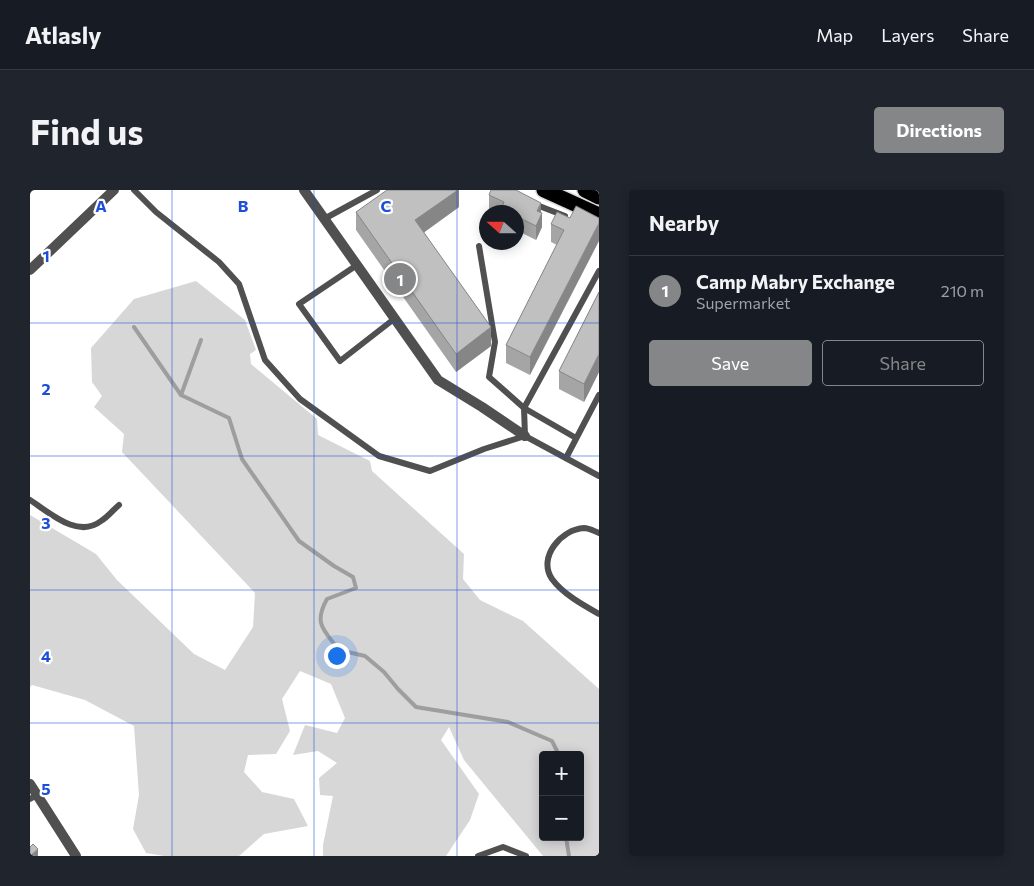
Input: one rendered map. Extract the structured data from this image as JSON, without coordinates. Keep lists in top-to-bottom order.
{
  "north": "left",
  "page": {
    "header": "Atlasly",
    "nav": ["Map", "Layers", "Share"],
    "buttons": [
      "Directions",
      ["Save", "Share"]
    ],
    "title": "Find us",
    "heading": "Nearby",
    "list": [
      {
        "mark": "1",
        "name": "Camp Mabry Exchange",
        "note": "Supermarket",
        "value": "210 m"
      }
    ],
    "pins": "1",
    "map_buttons": ["+", "−"]
  },
  "grid": {
    "columns": ["A", "B", "C"],
    "rows": [
      "1",
      "2",
      "3",
      "4",
      "5"
    ]
  }
}
